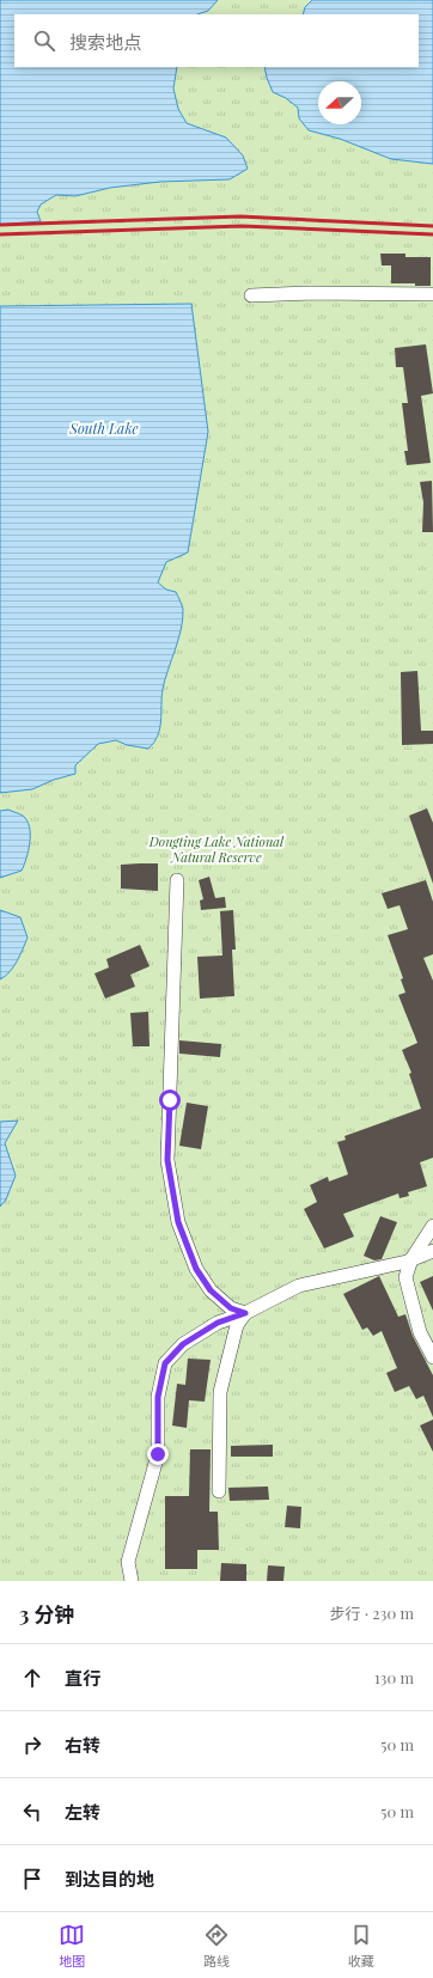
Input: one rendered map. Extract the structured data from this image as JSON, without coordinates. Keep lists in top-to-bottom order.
{
  "water": ["South Lake"],
  "parks": ["Dongting Lake National Natural Reserve"],
  "north": "left",
  "page": {
    "search": "搜索地点",
    "heading": ["3 分钟", "步行 · 230 m"],
    "list": [
      ["直行", "130 m"],
      ["右转", "50 m"],
      ["左转", "50 m"],
      "到达目的地"
    ],
    "nav": ["地图", "路线", "收藏"]
  }
}
